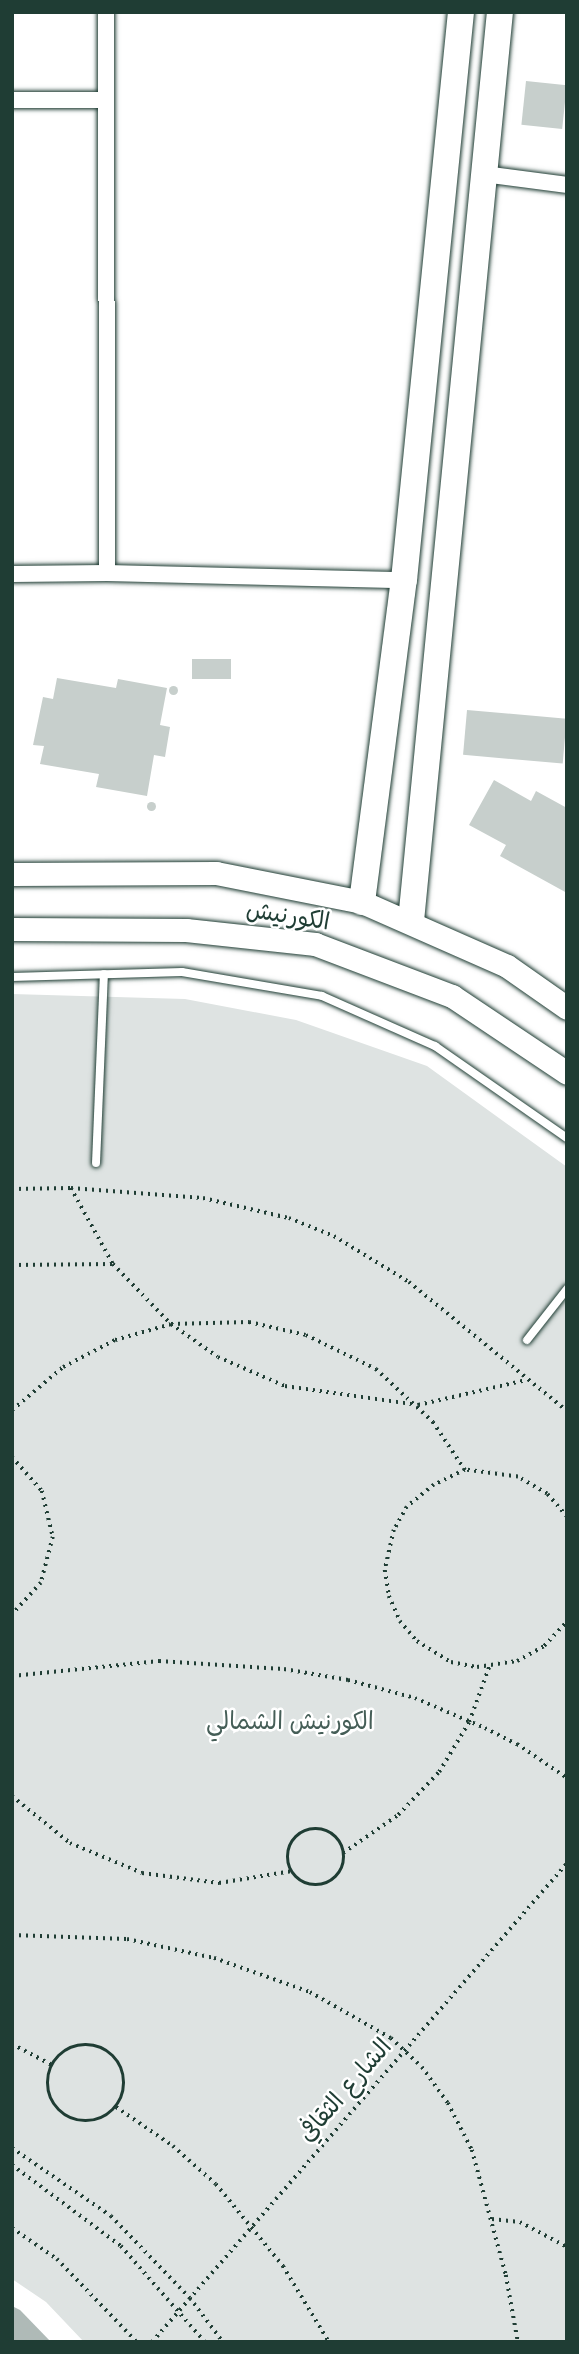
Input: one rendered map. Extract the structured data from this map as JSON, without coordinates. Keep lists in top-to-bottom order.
{
  "streets": {
    "main road": ["الكورنيش"],
    "path": ["الشارع الثقافي"]
  },
  "parks": ["الكورنيش الشمالي"]
}
